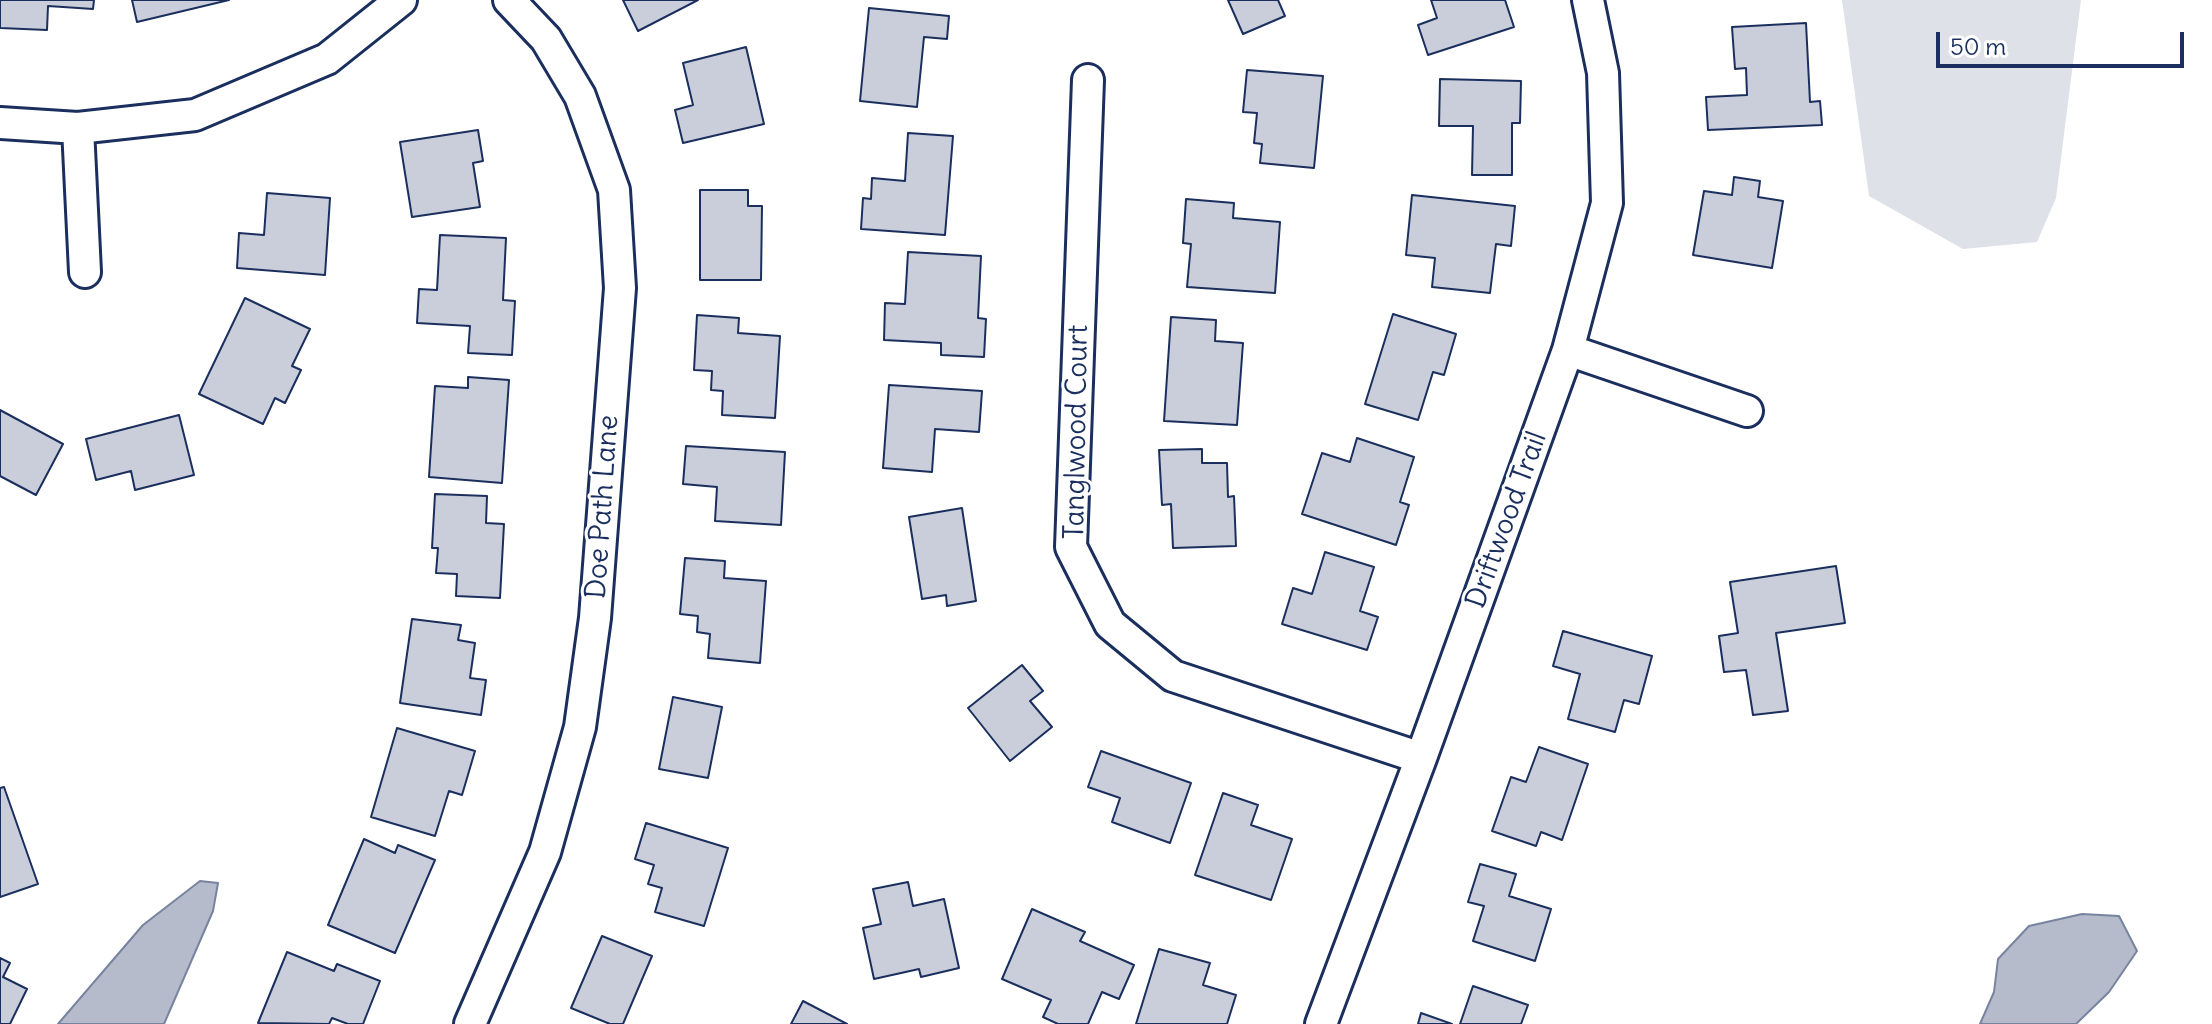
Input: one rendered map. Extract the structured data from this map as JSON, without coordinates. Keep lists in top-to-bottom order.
{
  "streets": {
    "street": ["Tanglwood Court", "Doe Path Lane", "Driftwood Trail"]
  },
  "crossings": [
    ["Tanglwood Court", "Driftwood Trail"]
  ],
  "scale_bar": "50 m"
}
